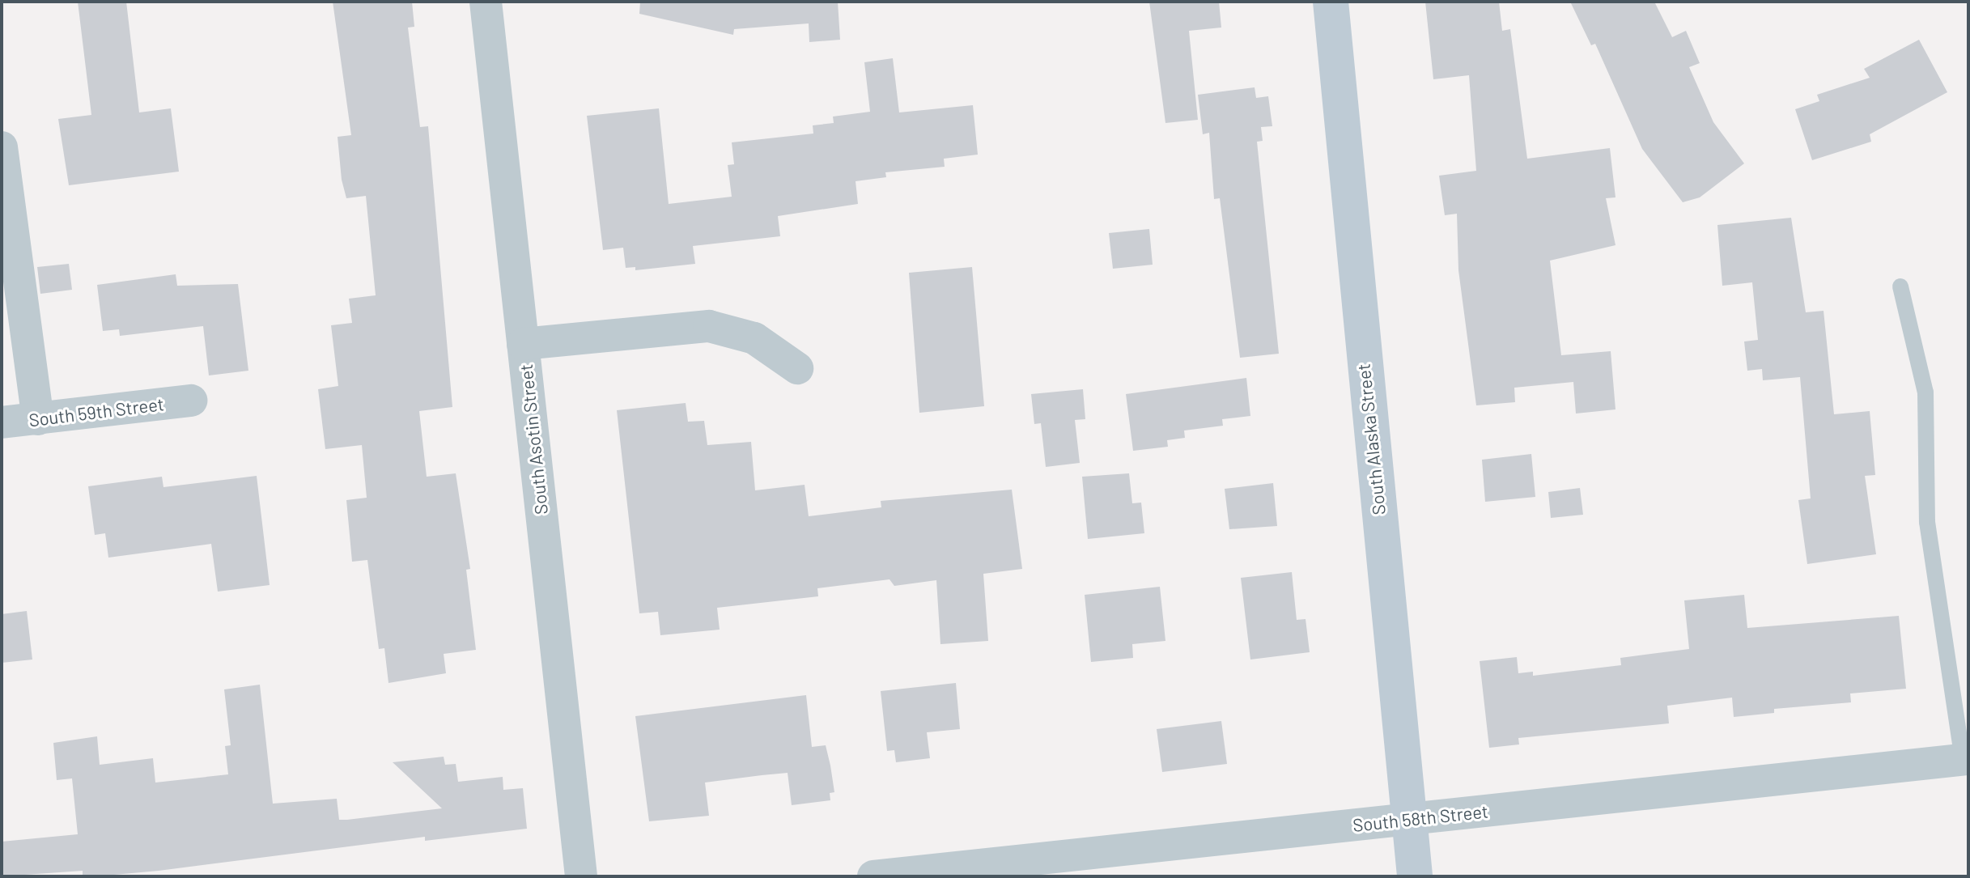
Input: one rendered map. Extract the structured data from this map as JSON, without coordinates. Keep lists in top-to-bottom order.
{
  "streets": {
    "street": [
      "South 59th Street",
      "South Asotin Street",
      "South Alaska Street",
      "South 58th Street"
    ]
  },
  "crossings": [
    ["South Alaska Street", "South 58th Street"]
  ]
}
